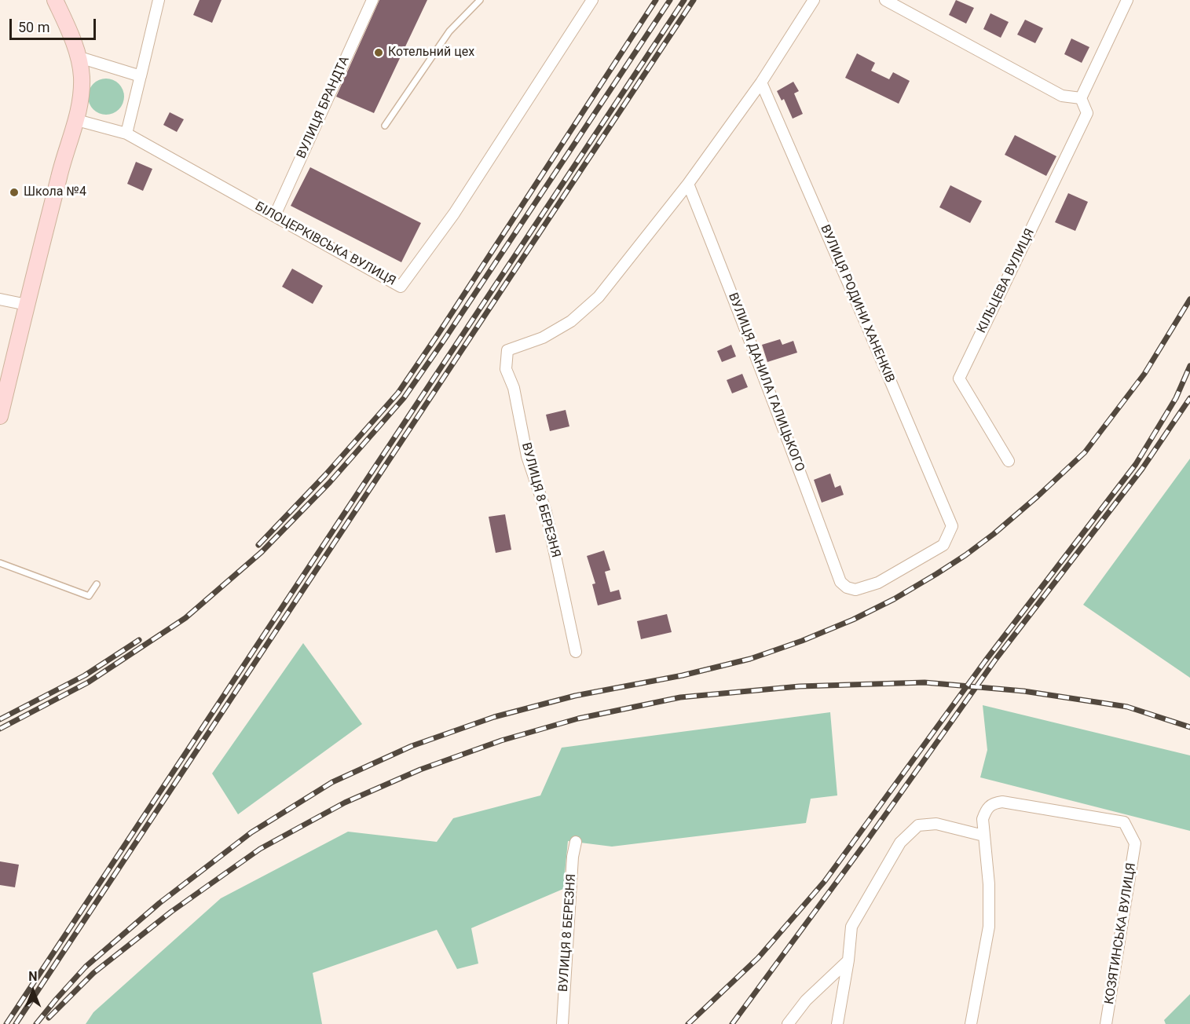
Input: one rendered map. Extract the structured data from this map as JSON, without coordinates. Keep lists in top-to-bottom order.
{
  "streets": {
    "street": [
      "ВУЛИЦЯ БРАНДТА",
      "БІЛОЦЕРКІВСЬКА ВУЛИЦЯ",
      "КІЛЬЦЕВА ВУЛИЦЯ",
      "ВУЛИЦЯ РОДИНИ ХАНЕНКІВ",
      "ВУЛИЦЯ ДАНИЛА ГАЛИЦЬКОГО",
      "ВУЛИЦЯ 8 БЕРЕЗНЯ",
      "КОЗЯТИНСЬКА ВУЛИЦЯ"
    ]
  },
  "crossings": [
    ["ВУЛИЦЯ БРАНДТА", "БІЛОЦЕРКІВСЬКА ВУЛИЦЯ"],
    ["ВУЛИЦЯ РОДИНИ ХАНЕНКІВ", "ВУЛИЦЯ ДАНИЛА ГАЛИЦЬКОГО"],
    ["ВУЛИЦЯ ДАНИЛА ГАЛИЦЬКОГО", "ВУЛИЦЯ 8 БЕРЕЗНЯ"]
  ],
  "places": ["Котельний цех", "Школа №4"],
  "scale_bar": "50 m",
  "north": "top"
}
